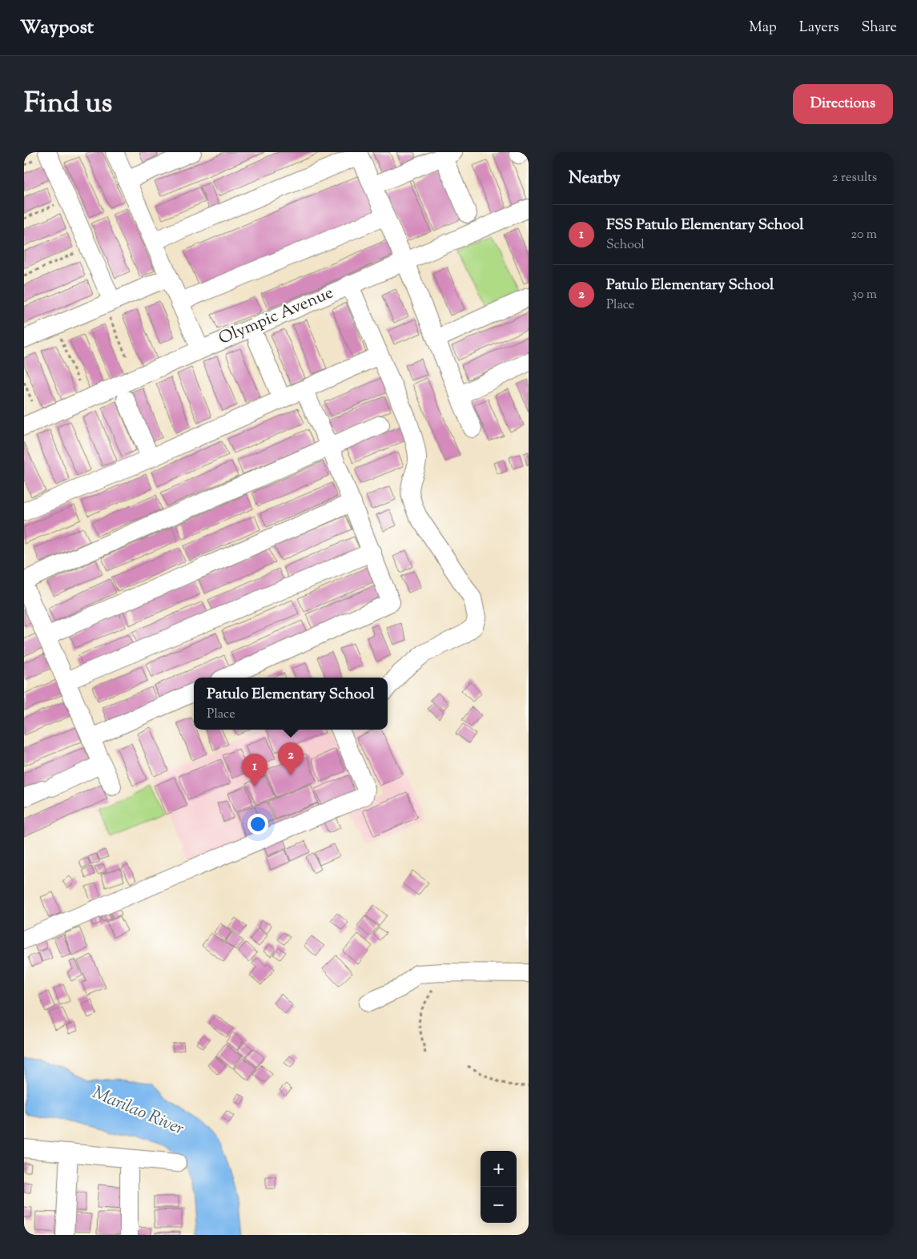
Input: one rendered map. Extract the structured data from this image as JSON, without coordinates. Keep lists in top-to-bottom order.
{
  "streets": {
    "street": ["Olympic Avenue"]
  },
  "water": ["Marilao River"],
  "page": {
    "header": "Waypost",
    "nav": ["Map", "Layers", "Share"],
    "title": "Find us",
    "buttons": "Directions",
    "heading": ["Nearby", "2 results"],
    "list": [
      {
        "mark": "1",
        "name": "FSS Patulo Elementary School",
        "note": "School",
        "value": "20 m"
      },
      {
        "mark": "2",
        "name": "Patulo Elementary School",
        "note": "Place",
        "value": "30 m"
      }
    ],
    "popup": ["Patulo Elementary School", "Place"],
    "pins": ["2", "1"],
    "map_buttons": ["+", "−"]
  }
}
